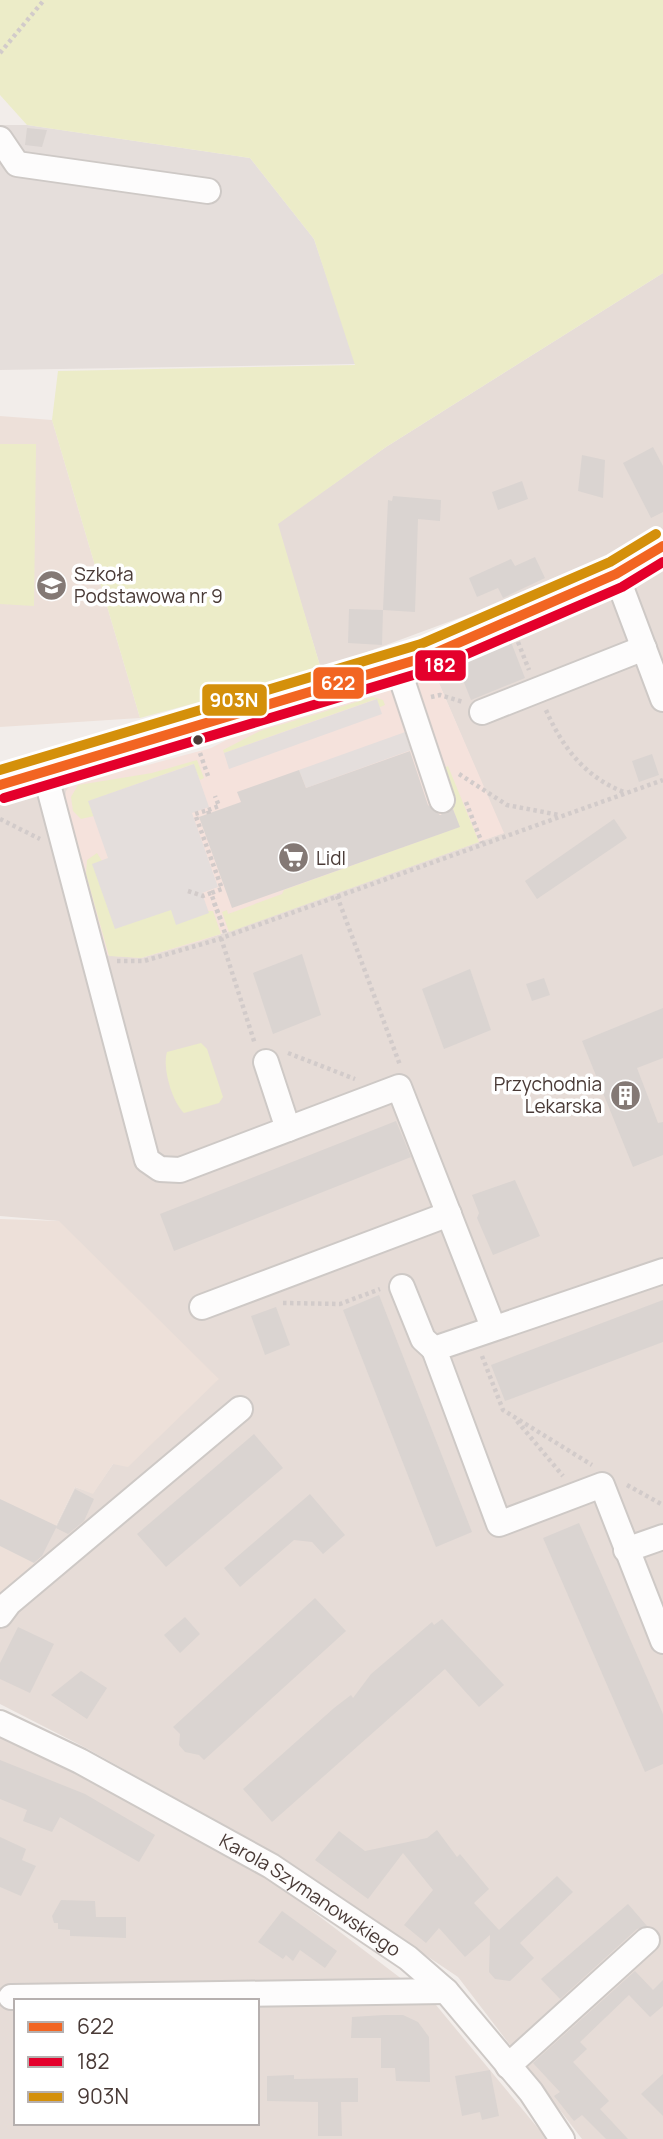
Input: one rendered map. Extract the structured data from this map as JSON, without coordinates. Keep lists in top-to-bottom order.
{
  "streets": {
    "street": ["Karola Szymanowskiego"]
  },
  "places": {
    "school or university": ["Szkoła Podstawowa nr 9"],
    "supermarket": ["Lidl"],
    "building": ["Przychodnia Lekarska"]
  },
  "lines": ["transit line 903N", "transit line 622", "transit line 182"],
  "legend": ["622", "182", "903N"]
}
